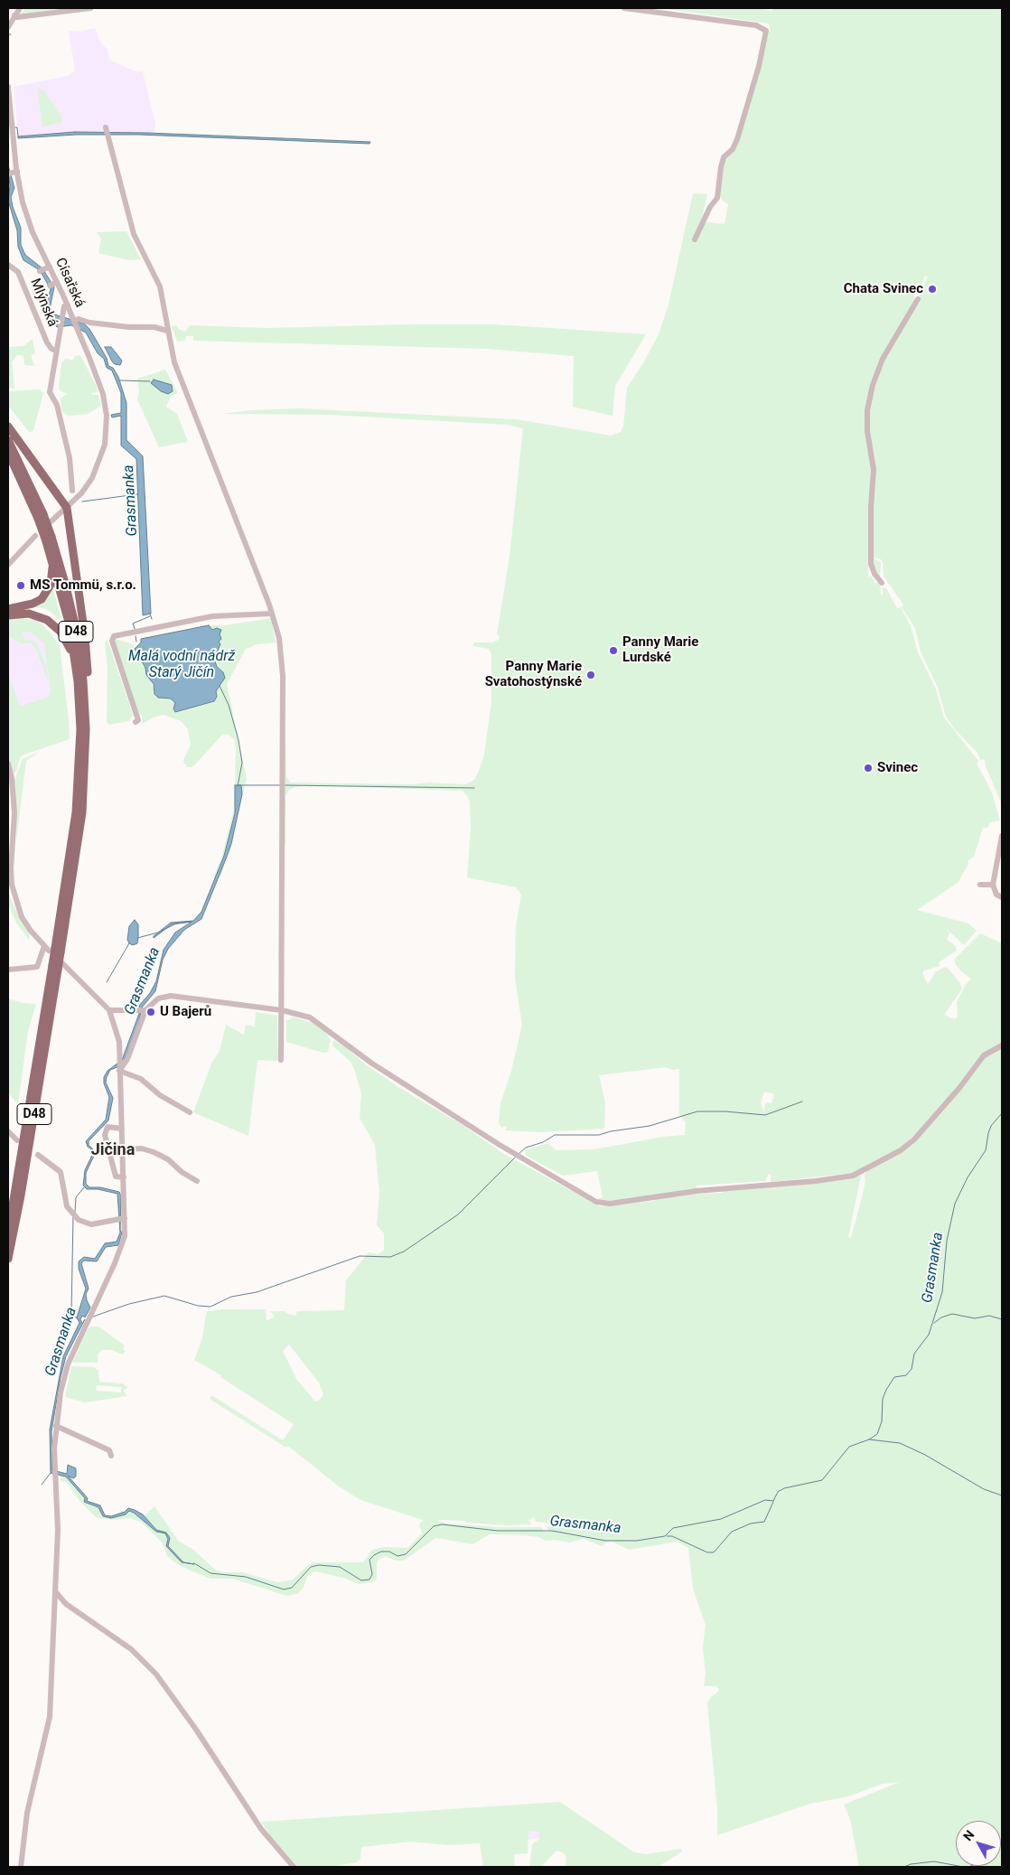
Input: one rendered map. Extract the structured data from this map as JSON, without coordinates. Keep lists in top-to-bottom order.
{
  "streets": {
    "highway": ["D48"],
    "street": ["Císařská", "Mlýnská"]
  },
  "districts": ["Jičina"],
  "water": ["Grasmanka", "Malá vodní nádrž Starý Jičín"],
  "places": [
    "Chata Svinec",
    "MS Tommü, s.r.o.",
    "Panny Marie Lurdské",
    "Panny Marie Svatohostýnské",
    "Svinec",
    "U Bajerů"
  ],
  "north": "top left"
}
